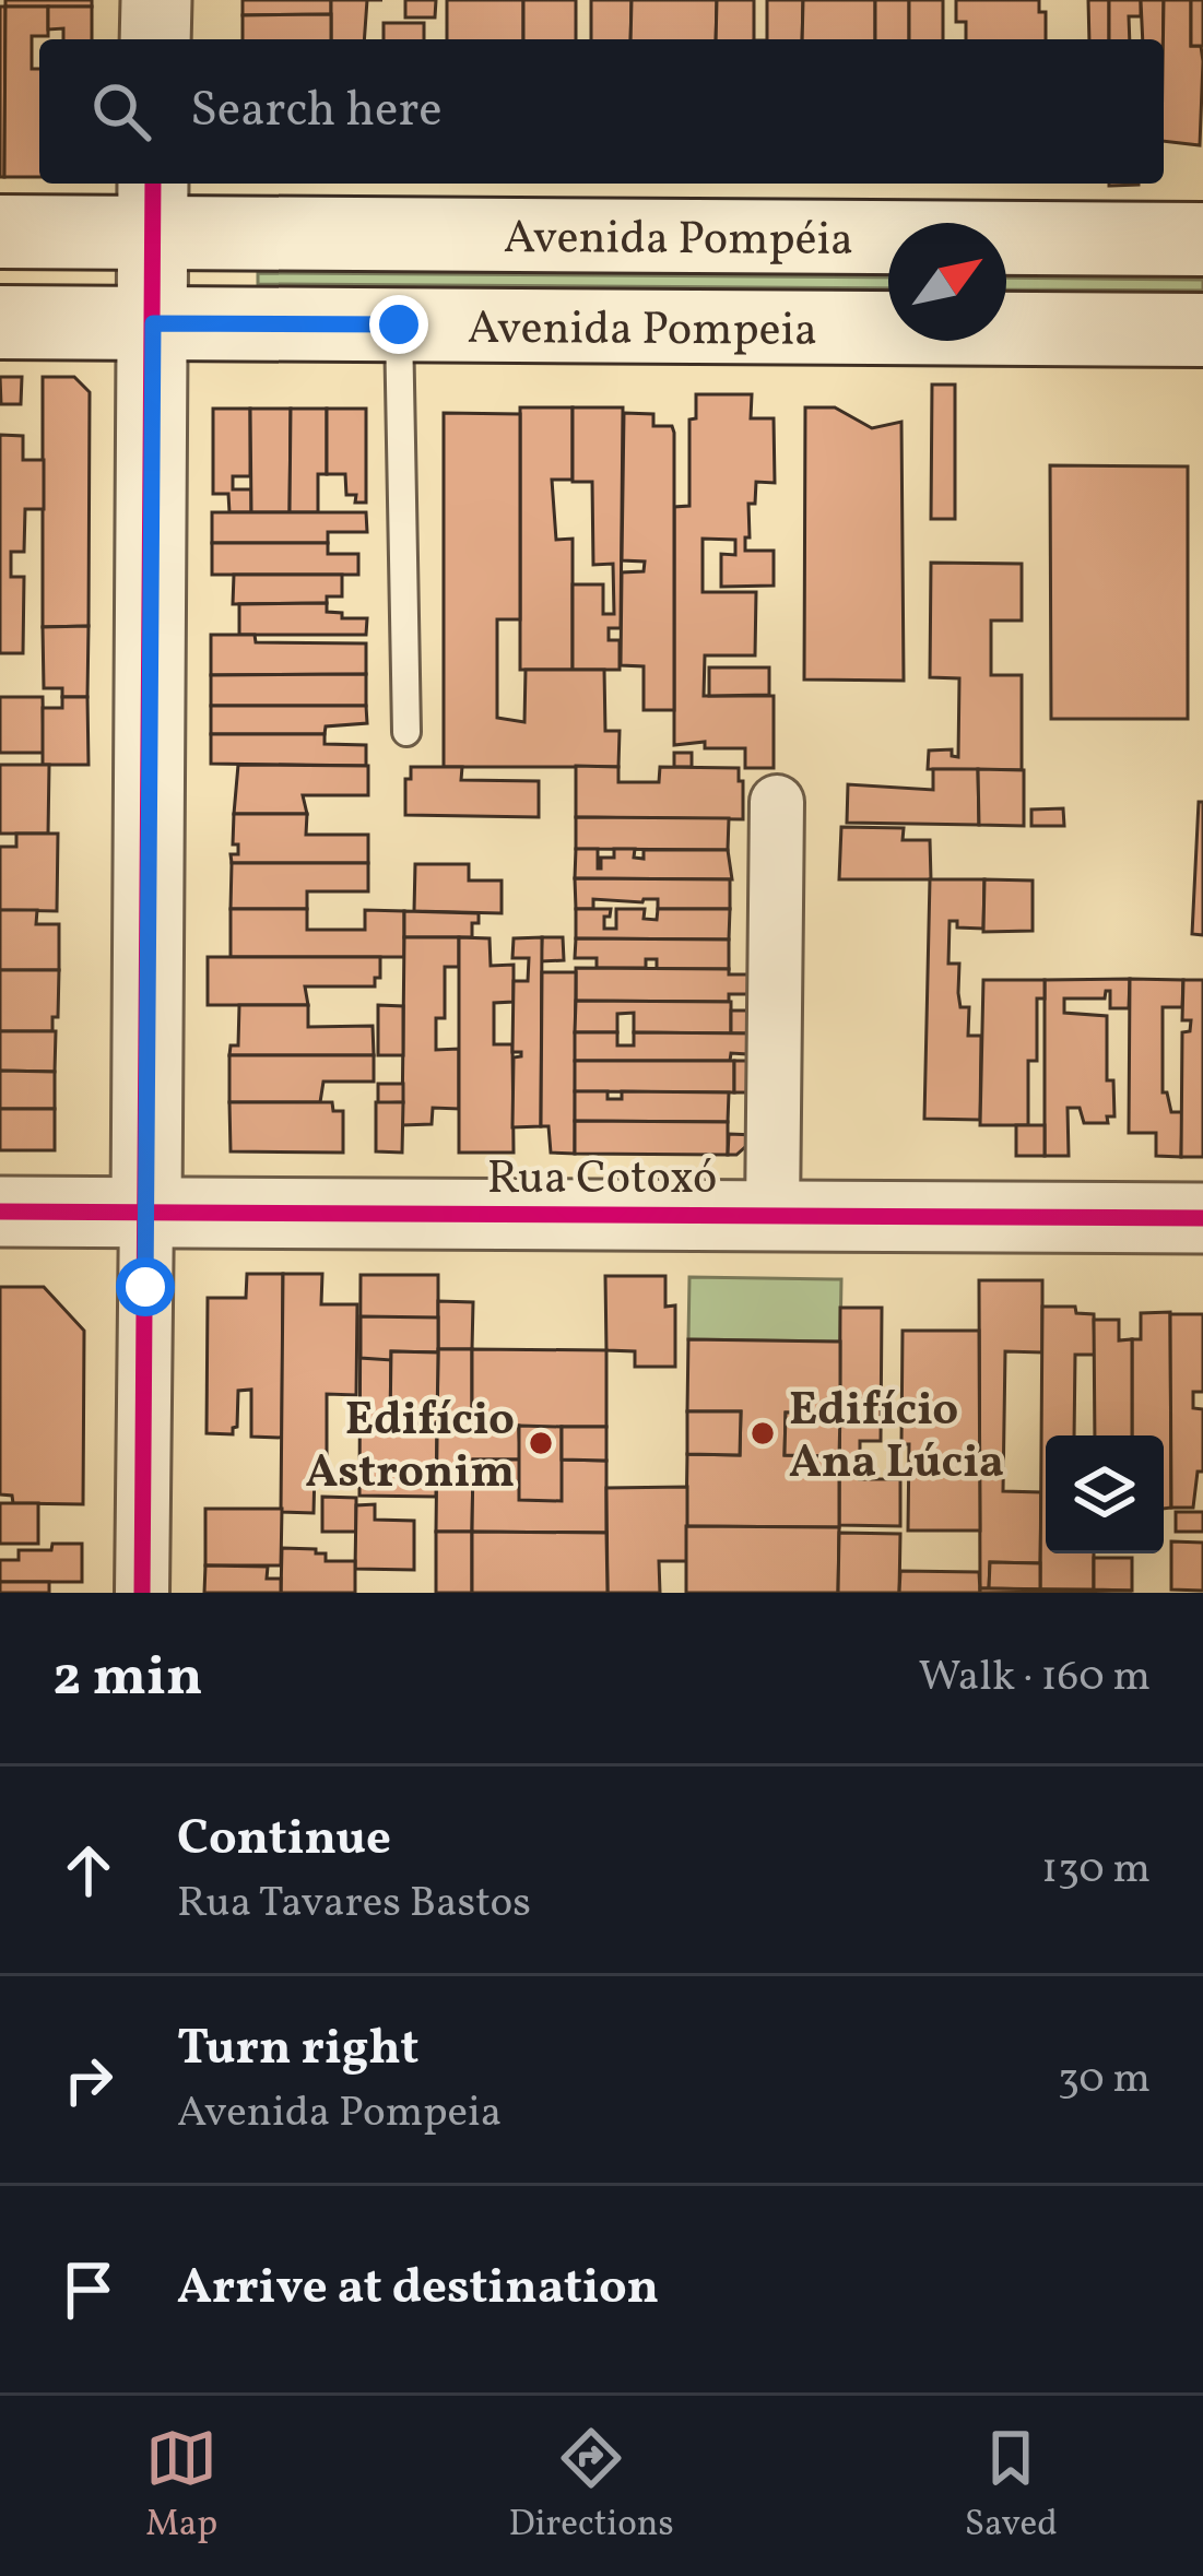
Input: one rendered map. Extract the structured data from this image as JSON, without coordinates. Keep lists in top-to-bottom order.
{
  "streets": {
    "main road": ["Avenida Pompéia", "Avenida Pompeia"],
    "street": ["Rua Cotoxó"]
  },
  "places": ["Edifício Ana Lúcia", "Edifício Astronim"],
  "north": "top right",
  "page": {
    "search": "Search here",
    "heading": ["2 min", "Walk · 160 m"],
    "list": [
      ["Continue", "Rua Tavares Bastos", "130 m"],
      ["Turn right", "Avenida Pompeia", "30 m"],
      "Arrive at destination"
    ],
    "nav": ["Map", "Directions", "Saved"]
  }
}
